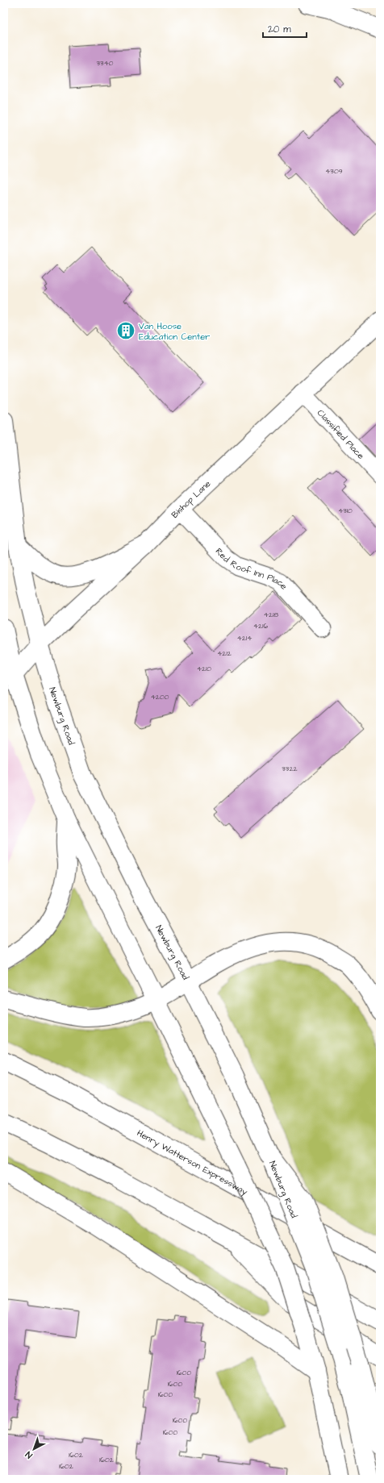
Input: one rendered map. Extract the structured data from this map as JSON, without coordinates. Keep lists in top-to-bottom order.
{
  "streets": {
    "main road": ["Bishop Lane", "Newburg Road", "Henry Watterson Expressway"],
    "street": ["Classified Place", "Red Roof Inn Place"]
  },
  "crossings": [
    ["Classified Place", "Bishop Lane"],
    ["Bishop Lane", "Red Roof Inn Place"],
    ["Bishop Lane", "Newburg Road"]
  ],
  "places": {
    "building": ["Van Hoose Education Center"]
  },
  "house_numbers": [
    "3340",
    "4309",
    "4310",
    "4218",
    "4216",
    "4214",
    "4212",
    "4210",
    "4200",
    "3322",
    "1600",
    "1600",
    "1600",
    "1600",
    "1600",
    "1602",
    "1602",
    "1602"
  ],
  "scale_bar": "20 m",
  "north": "bottom left"
}
